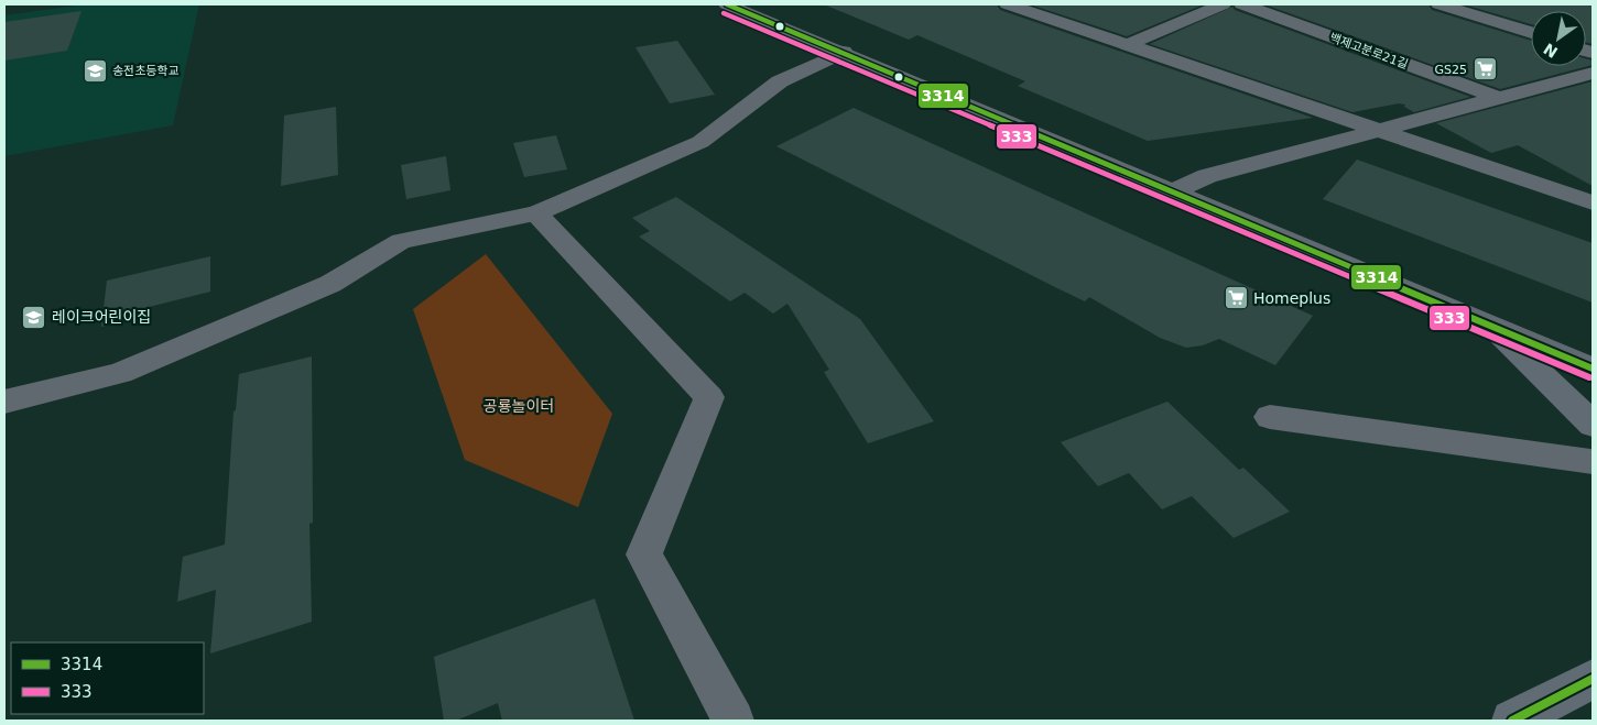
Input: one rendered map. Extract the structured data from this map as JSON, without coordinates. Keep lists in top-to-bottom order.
{
  "streets": {
    "street": ["백제고분로21길"]
  },
  "parks": ["공룡놀이터"],
  "places": {
    "supermarket": ["GS25", "Homeplus"],
    "school or university": ["송전초등학교", "레이크어린이집"]
  },
  "lines": ["transit line 3314", "transit line 333"],
  "legend": ["3314", "333"],
  "north": "bottom left"
}
